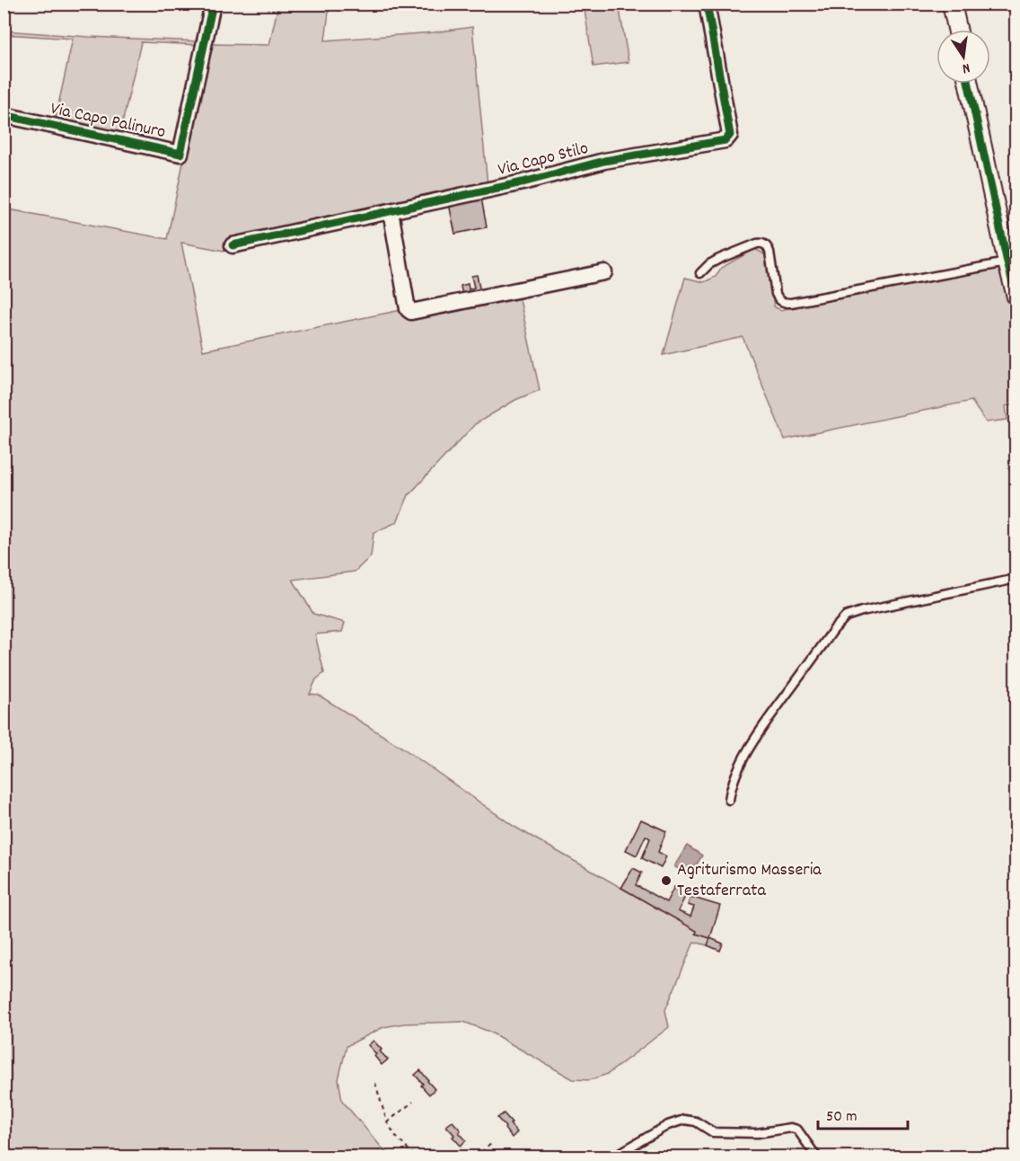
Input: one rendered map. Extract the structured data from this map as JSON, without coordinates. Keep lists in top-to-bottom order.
{
  "streets": {
    "street": ["Via Capo Palinuro", "Via Capo Stilo"]
  },
  "places": ["Agriturismo Masseria Testaferrata"],
  "scale_bar": "50 m",
  "north": "bottom"
}
